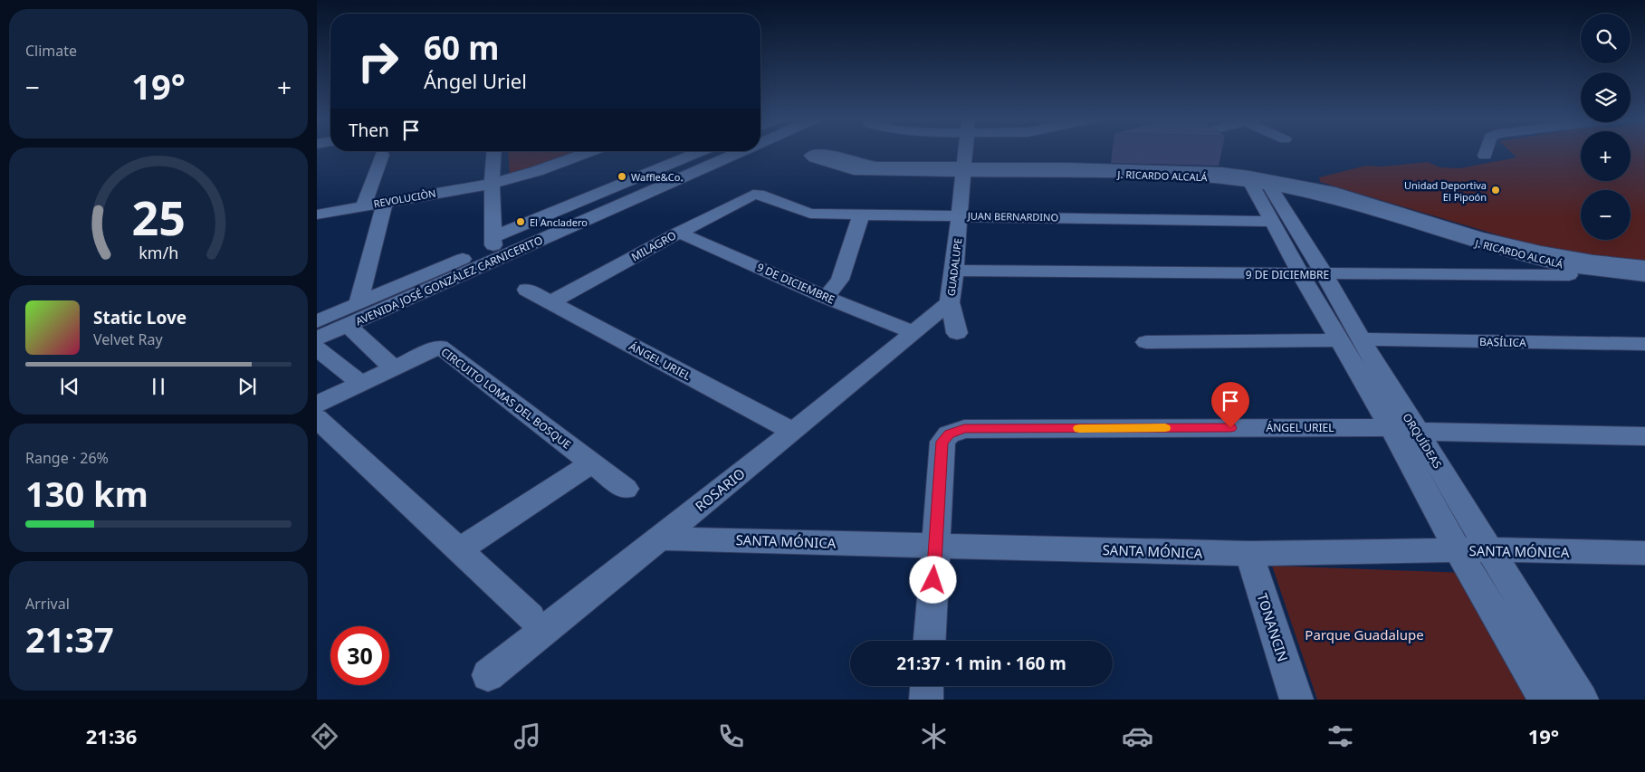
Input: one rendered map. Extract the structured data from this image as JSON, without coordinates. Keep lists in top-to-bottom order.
{
  "streets": {
    "street": [
      "J. RICARDO ALCALÁ",
      "REVOLUCIÒN",
      "JUAN BERNARDINO",
      "MILAGRO",
      "GUADALUPE",
      "9 DE DICIEMBRE",
      "AVENIDA JOSÉ GONZÁLEZ CARNICERITO",
      "BASÍLICA",
      "ÁNGEL URIEL",
      "CIRCUITO LOMAS DEL BOSQUE",
      "ORQUÍDEAS",
      "ROSARIO",
      "SANTA MÓNICA",
      "TONANCIN"
    ]
  },
  "crossings": [
    ["J. RICARDO ALCALÁ", "GUADALUPE"],
    ["J. RICARDO ALCALÁ", "9 DE DICIEMBRE"],
    ["J. RICARDO ALCALÁ", "ORQUÍDEAS"],
    ["JUAN BERNARDINO", "MILAGRO"],
    ["JUAN BERNARDINO", "GUADALUPE"],
    ["JUAN BERNARDINO", "ORQUÍDEAS"],
    ["MILAGRO", "9 DE DICIEMBRE"],
    ["MILAGRO", "ÁNGEL URIEL"],
    ["GUADALUPE", "9 DE DICIEMBRE"],
    ["GUADALUPE", "ROSARIO"],
    ["9 DE DICIEMBRE", "ORQUÍDEAS"],
    ["9 DE DICIEMBRE", "ROSARIO"],
    ["BASÍLICA", "ORQUÍDEAS"],
    ["ÁNGEL URIEL", "ORQUÍDEAS"],
    ["ÁNGEL URIEL", "ROSARIO"],
    ["ÁNGEL URIEL", "SANTA MÓNICA"],
    ["ORQUÍDEAS", "SANTA MÓNICA"],
    ["ROSARIO", "SANTA MÓNICA"],
    ["SANTA MÓNICA", "TONANCIN"]
  ],
  "parks": ["Parque Guadalupe"],
  "places": ["Waffle&Co.", "Unidad Deportiva El Pipoón", "El Ancladero"],
  "page": {
    "tile": [
      "Climate",
      ["Range · 26%", "130 km"],
      ["Arrival", "21:37"]
    ],
    "map_buttons": ["+", "−"],
    "turn": ["60 m", "Ángel Uriel"],
    "heat": ["−", "19°", "+"],
    "then": "Then",
    "song": ["Static Love", "Velvet Ray"],
    "limit": "30",
    "trip": "21:37 · 1 min · 160 m",
    "tabs": ["21:36", "19°"],
    "gauge": ["25", "km/h"]
  }
}
